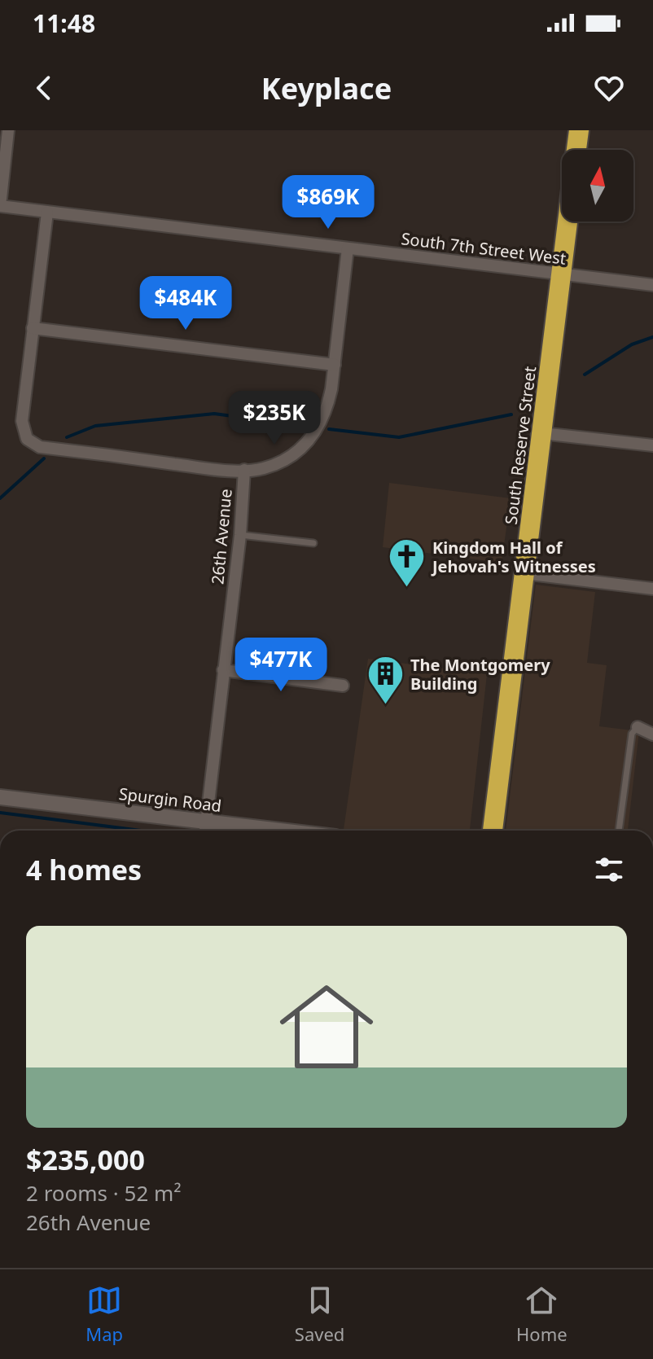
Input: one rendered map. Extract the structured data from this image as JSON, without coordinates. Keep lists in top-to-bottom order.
{
  "streets": {
    "highway": ["South Reserve Street"],
    "street": ["South 7th Street West", "26th Avenue", "Spurgin Road"]
  },
  "crossings": [
    ["South 7th Street West", "South Reserve Street"],
    ["South 7th Street West", "26th Avenue"],
    ["26th Avenue", "Spurgin Road"]
  ],
  "places": {
    "church": ["Kingdom Hall of Jehovah's Witnesses"],
    "building": ["The Montgomery Building"]
  },
  "north": "top",
  "page": {
    "status": "11:48",
    "header": "Keyplace",
    "price": [
      "$869K",
      "$484K",
      "$235K",
      "$477K"
    ],
    "heading": "4 homes",
    "list": [
      {
        "name": "$235,000",
        "note": "2 rooms · 52 m² · 26th Avenue"
      }
    ],
    "tabs": ["Map", "Saved", "Home"]
  }
}
